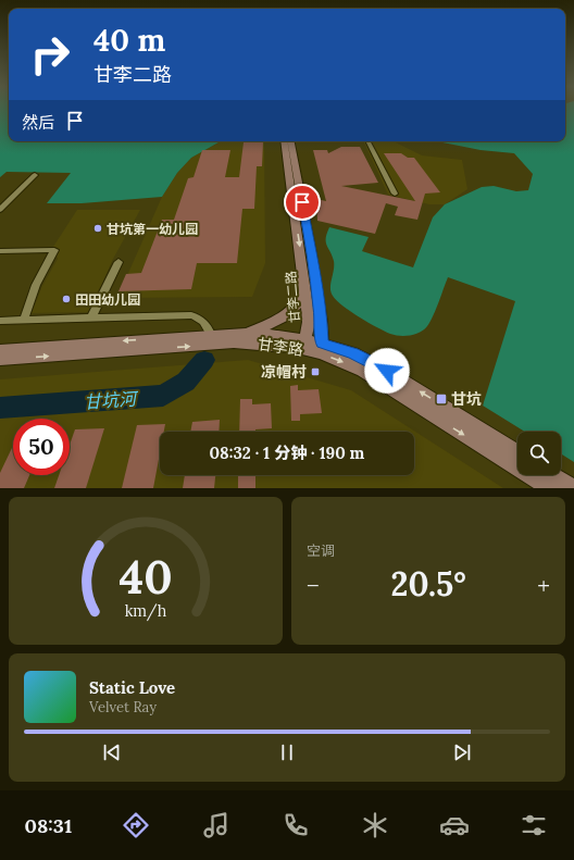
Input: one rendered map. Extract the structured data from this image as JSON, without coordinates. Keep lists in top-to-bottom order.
{
  "streets": {
    "main road": ["甘李二路", "甘李路"]
  },
  "crossings": [
    ["甘李二路", "甘李路"]
  ],
  "water": ["甘坑河"],
  "places": {
    "other": ["甘坑第一幼儿园", "田田幼儿园"],
    "transit": ["凉帽村", "甘坑"]
  },
  "page": {
    "turn": ["40 m", "甘李二路"],
    "then": "然后",
    "limit": "50",
    "trip": "08:32 · 1 分钟 · 190 m",
    "tile": "空调",
    "heat": ["−", "20.5°", "+"],
    "song": ["Static Love", "Velvet Ray"],
    "tabs": "08:31",
    "gauge": ["40", "km/h"]
  }
}
